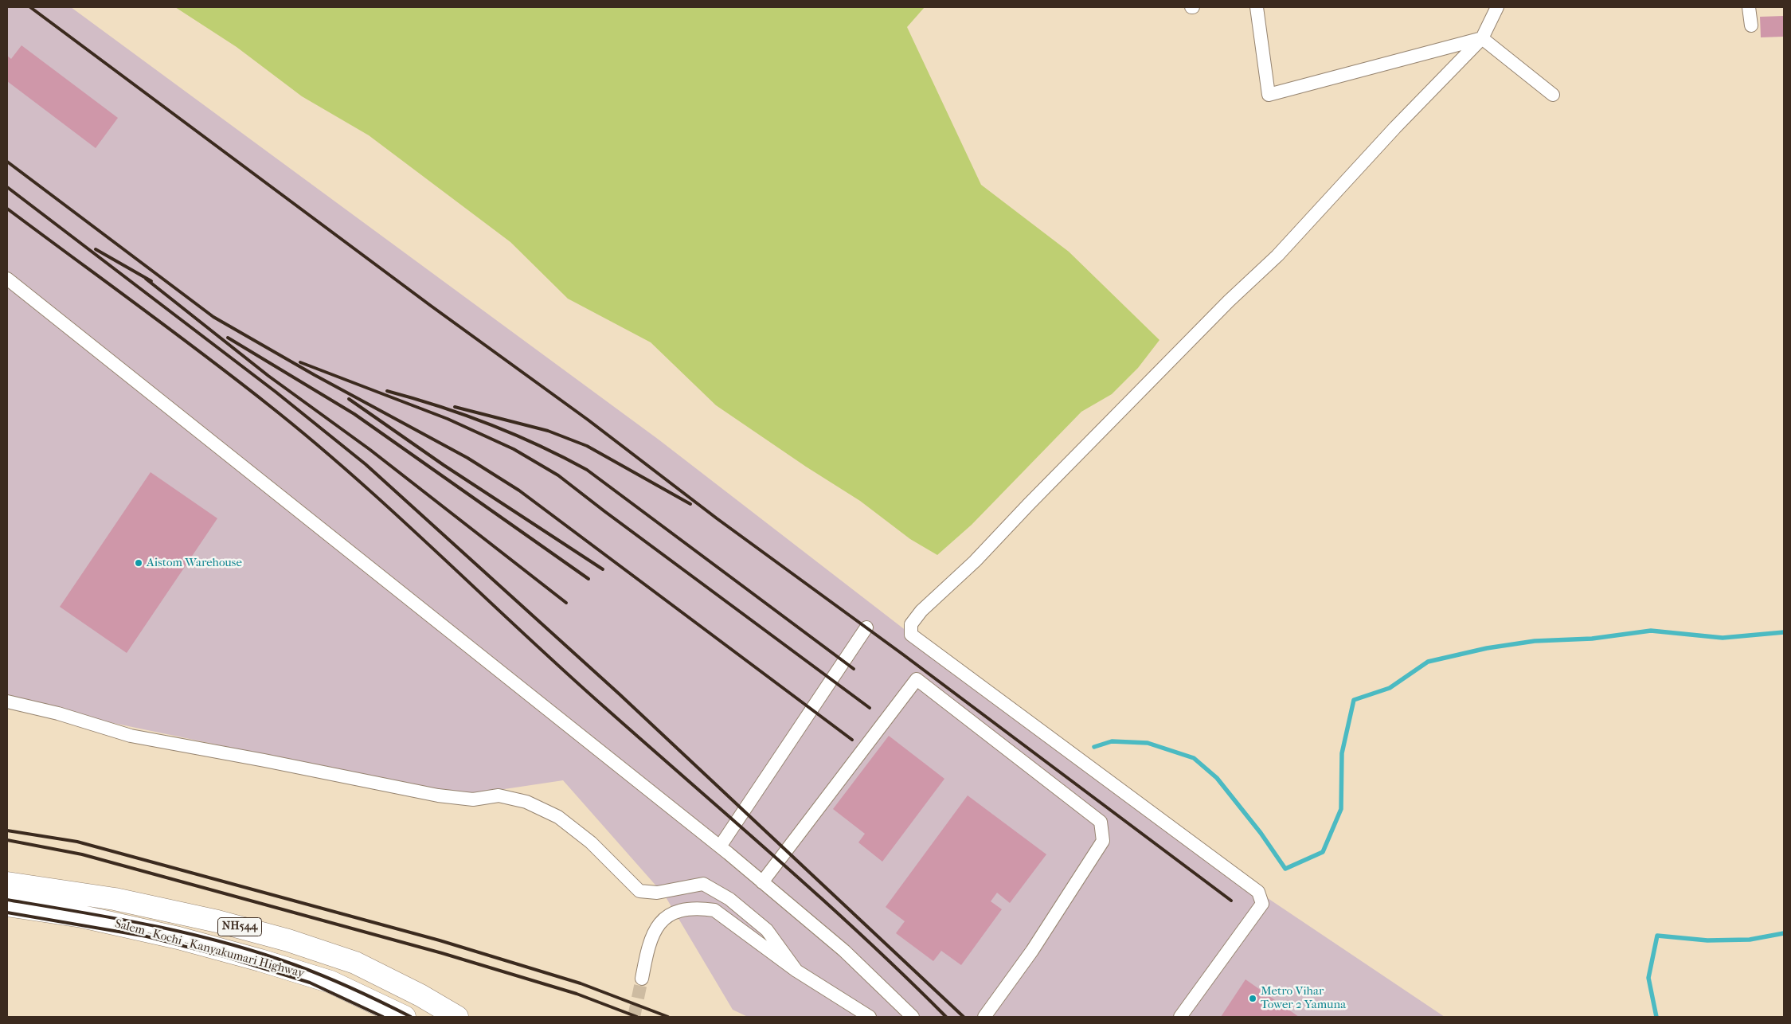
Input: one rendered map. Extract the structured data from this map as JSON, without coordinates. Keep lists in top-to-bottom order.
{
  "streets": {
    "highway": ["NH544", "Salem - Kochi - Kanyakumari Highway"]
  },
  "places": ["Aistom Warehouse", "Metro Vihar Tower 2 Yamuna"]
}
